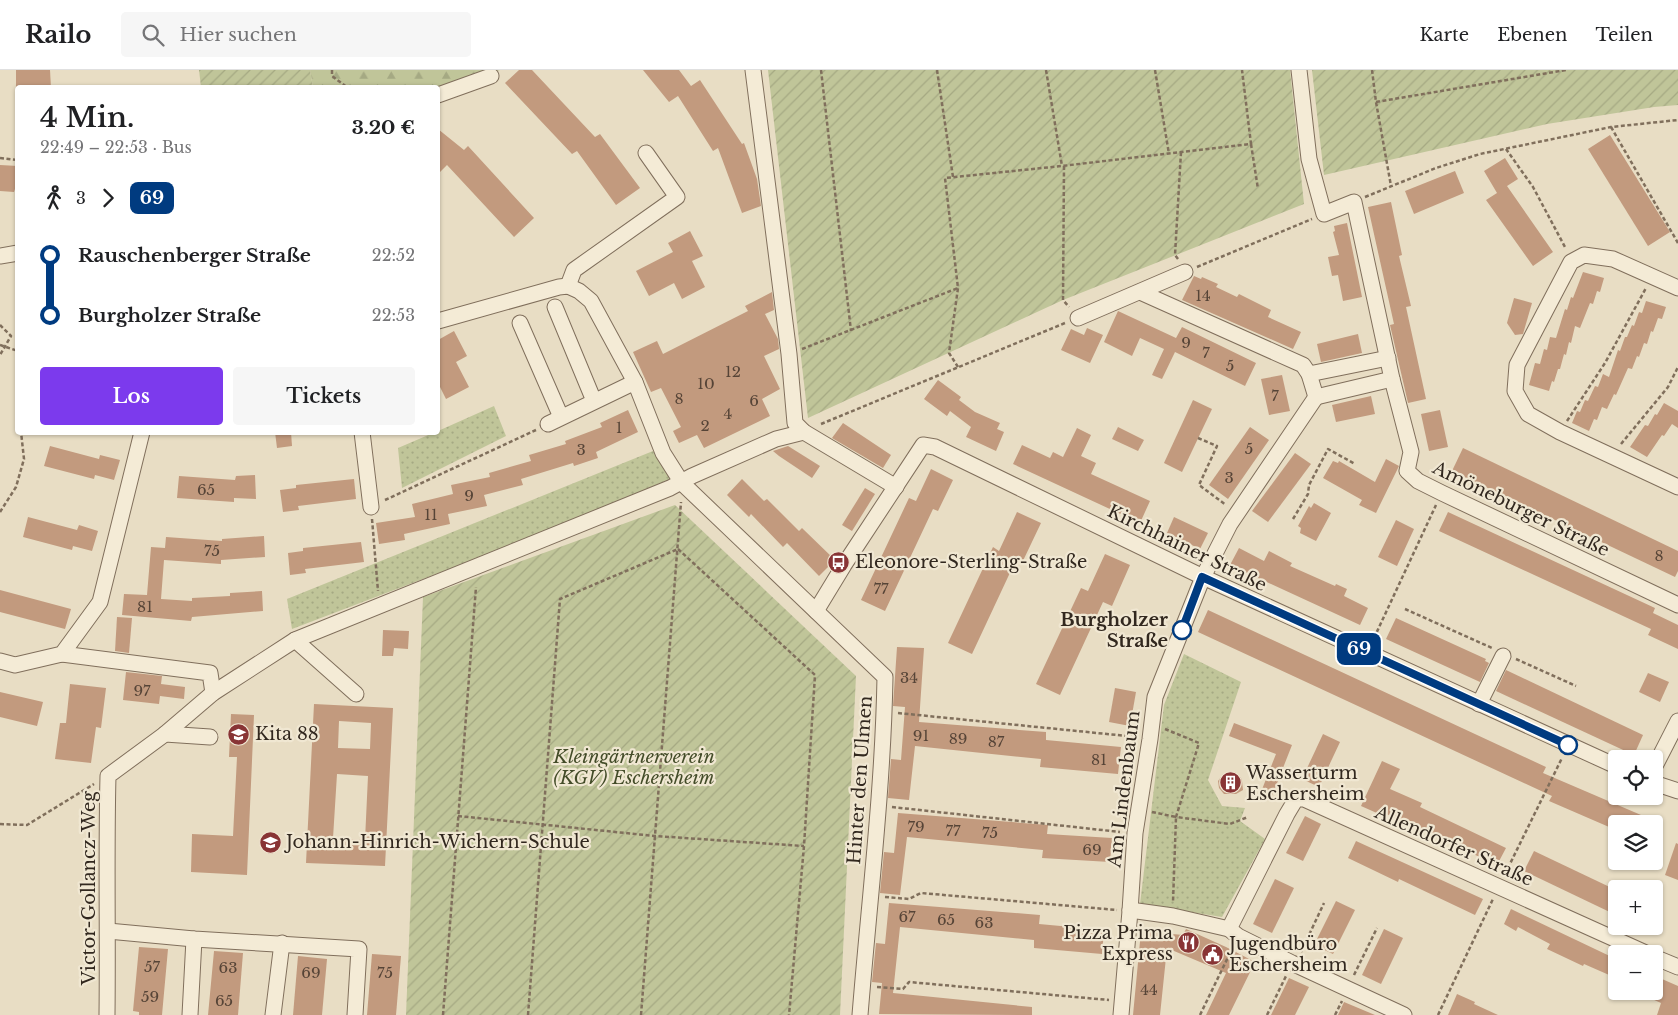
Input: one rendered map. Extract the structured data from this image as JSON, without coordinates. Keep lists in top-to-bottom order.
{
  "streets": {
    "street": [
      "Amöneburger Straße",
      "Kirchhainer Straße",
      "Hinter den Ulmen",
      "Am Lindenbaum",
      "Allendorfer Straße",
      "Victor-Gollancz-Weg"
    ]
  },
  "crossings": [
    ["Kirchhainer Straße", "Hinter den Ulmen"],
    ["Kirchhainer Straße", "Am Lindenbaum"],
    ["Hinter den Ulmen", "Victor-Gollancz-Weg"]
  ],
  "parks": ["Kleingärtnerverein (KGV) Eschersheim"],
  "places": {
    "bus stop": ["Eleonore-Sterling-Straße"],
    "other": ["Burgholzer Straße"],
    "school or university": ["Kita 88", "Johann-Hinrich-Wichern-Schule"],
    "building": ["Wasserturm Eschersheim"],
    "restaurant": ["Pizza Prima Express"],
    "public building": ["Jugendbüro Eschersheim"]
  },
  "lines": ["bus line 69"],
  "house_numbers": [
    "14",
    "9",
    "7",
    "5",
    "12",
    "10",
    "7",
    "8",
    "6",
    "4",
    "2",
    "1",
    "5",
    "3",
    "3",
    "65",
    "9",
    "11",
    "75",
    "8",
    "77",
    "81",
    "34",
    "97",
    "91",
    "89",
    "87",
    "81",
    "79",
    "77",
    "75",
    "69",
    "67",
    "65",
    "63",
    "57",
    "63",
    "69",
    "75",
    "44",
    "59",
    "65"
  ],
  "page": {
    "header": "Railo",
    "search": "Hier suchen",
    "nav": ["Karte", "Ebenen", "Teilen"],
    "on_map": "69",
    "heading": ["4 Min.", "22:49 – 22:53 · Bus", "3.20 €"],
    "legs": ["3", "69"],
    "list": [
      {
        "name": "Rauschenberger Straße",
        "value": "22:52"
      },
      {
        "name": "Burgholzer Straße",
        "value": "22:53"
      }
    ],
    "buttons": ["Los", "Tickets"],
    "map_buttons": ["+", "−"]
  }
}
